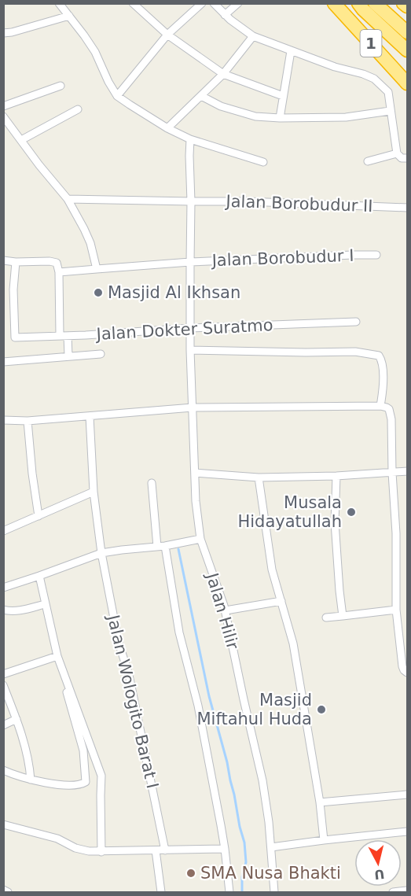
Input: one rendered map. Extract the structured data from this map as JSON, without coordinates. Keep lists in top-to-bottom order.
{
  "streets": {
    "highway": ["1"],
    "street": [
      "Jalan Borobudur II",
      "Jalan Borobudur I",
      "Jalan Dokter Suratmo",
      "Jalan Hilir",
      "Jalan Wologito Barat I"
    ]
  },
  "crossings": [
    ["Jalan Borobudur I", "Jalan Dokter Suratmo"],
    ["Jalan Borobudur I", "Jalan Hilir"],
    ["Jalan Dokter Suratmo", "Jalan Hilir"]
  ],
  "places": [
    "Masjid Al Ikhsan",
    "Musala Hidayatullah",
    "Masjid Miftahul Huda",
    "SMA Nusa Bhakti"
  ],
  "north": "bottom"
}
